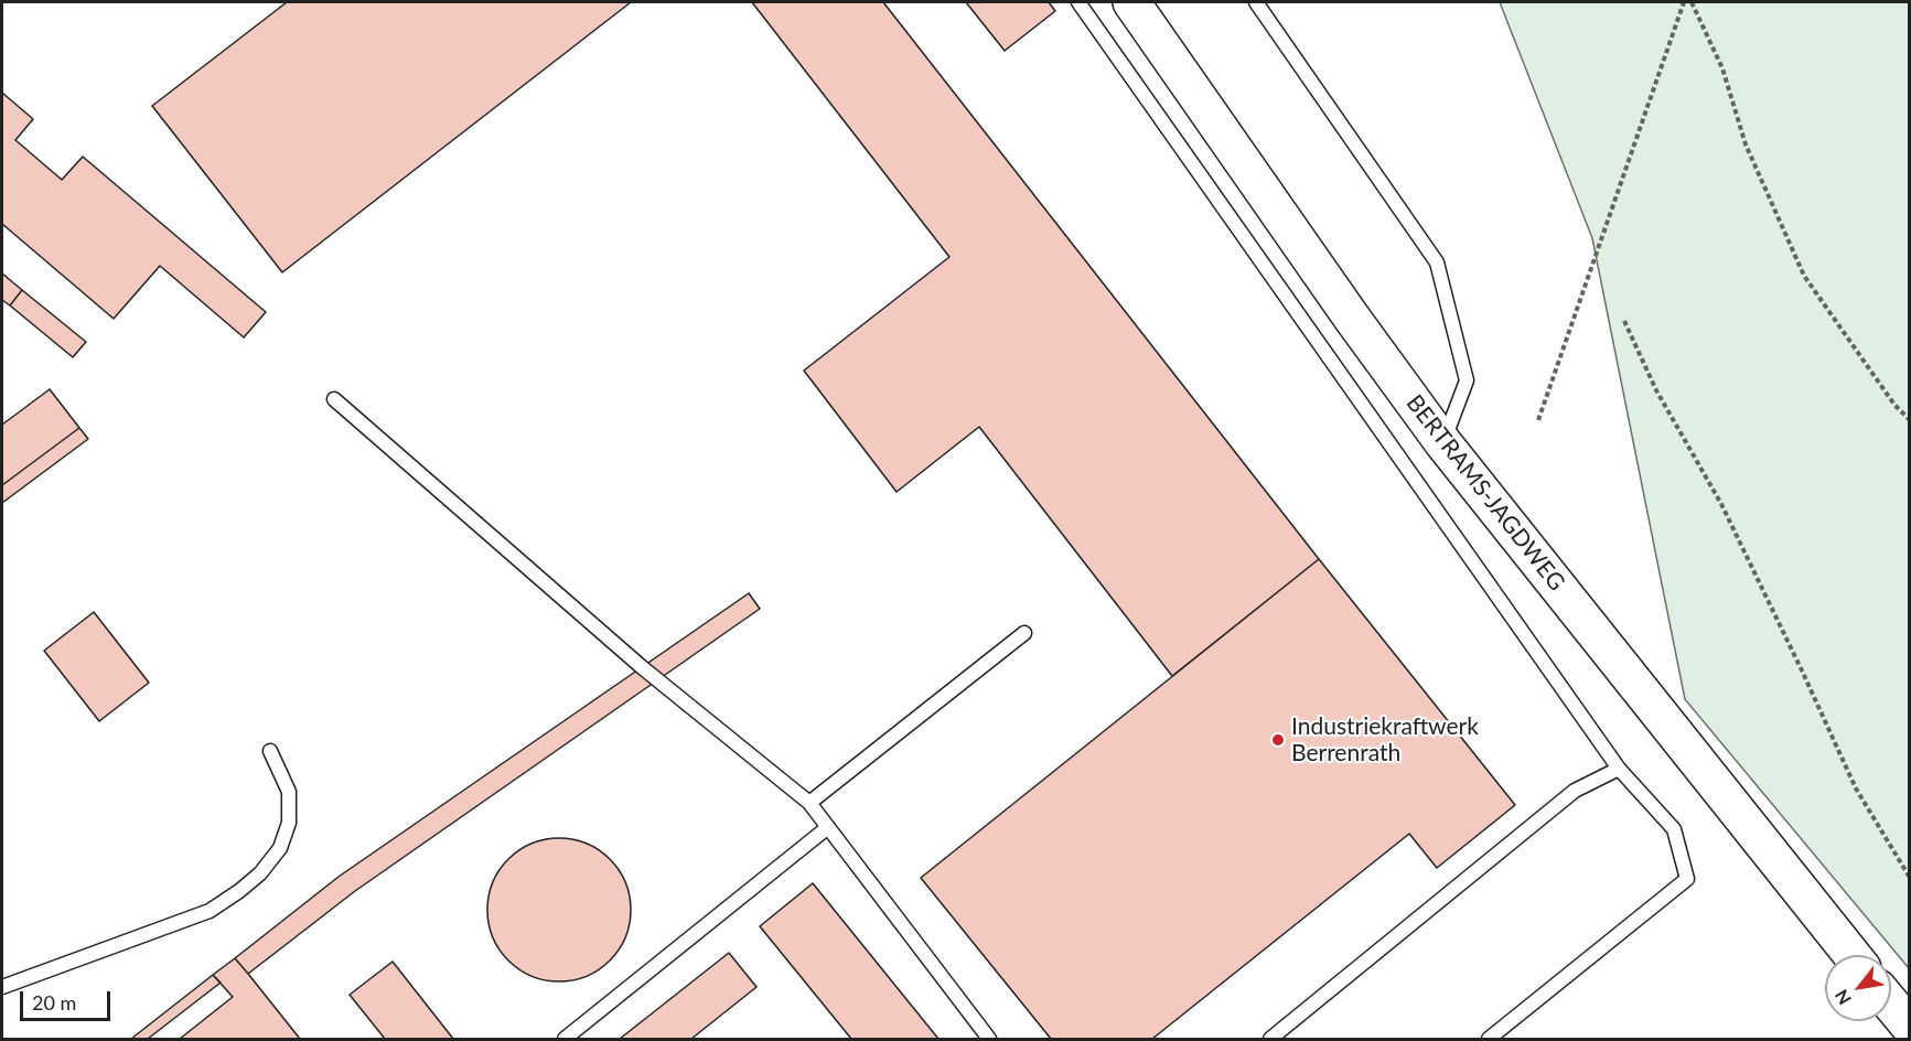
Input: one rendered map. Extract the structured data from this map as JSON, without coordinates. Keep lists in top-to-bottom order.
{
  "streets": {
    "main road": ["BERTRAMS-JAGDWEG"]
  },
  "places": ["Industriekraftwerk Berrenrath"],
  "scale_bar": "20 m",
  "north": "bottom left"
}
